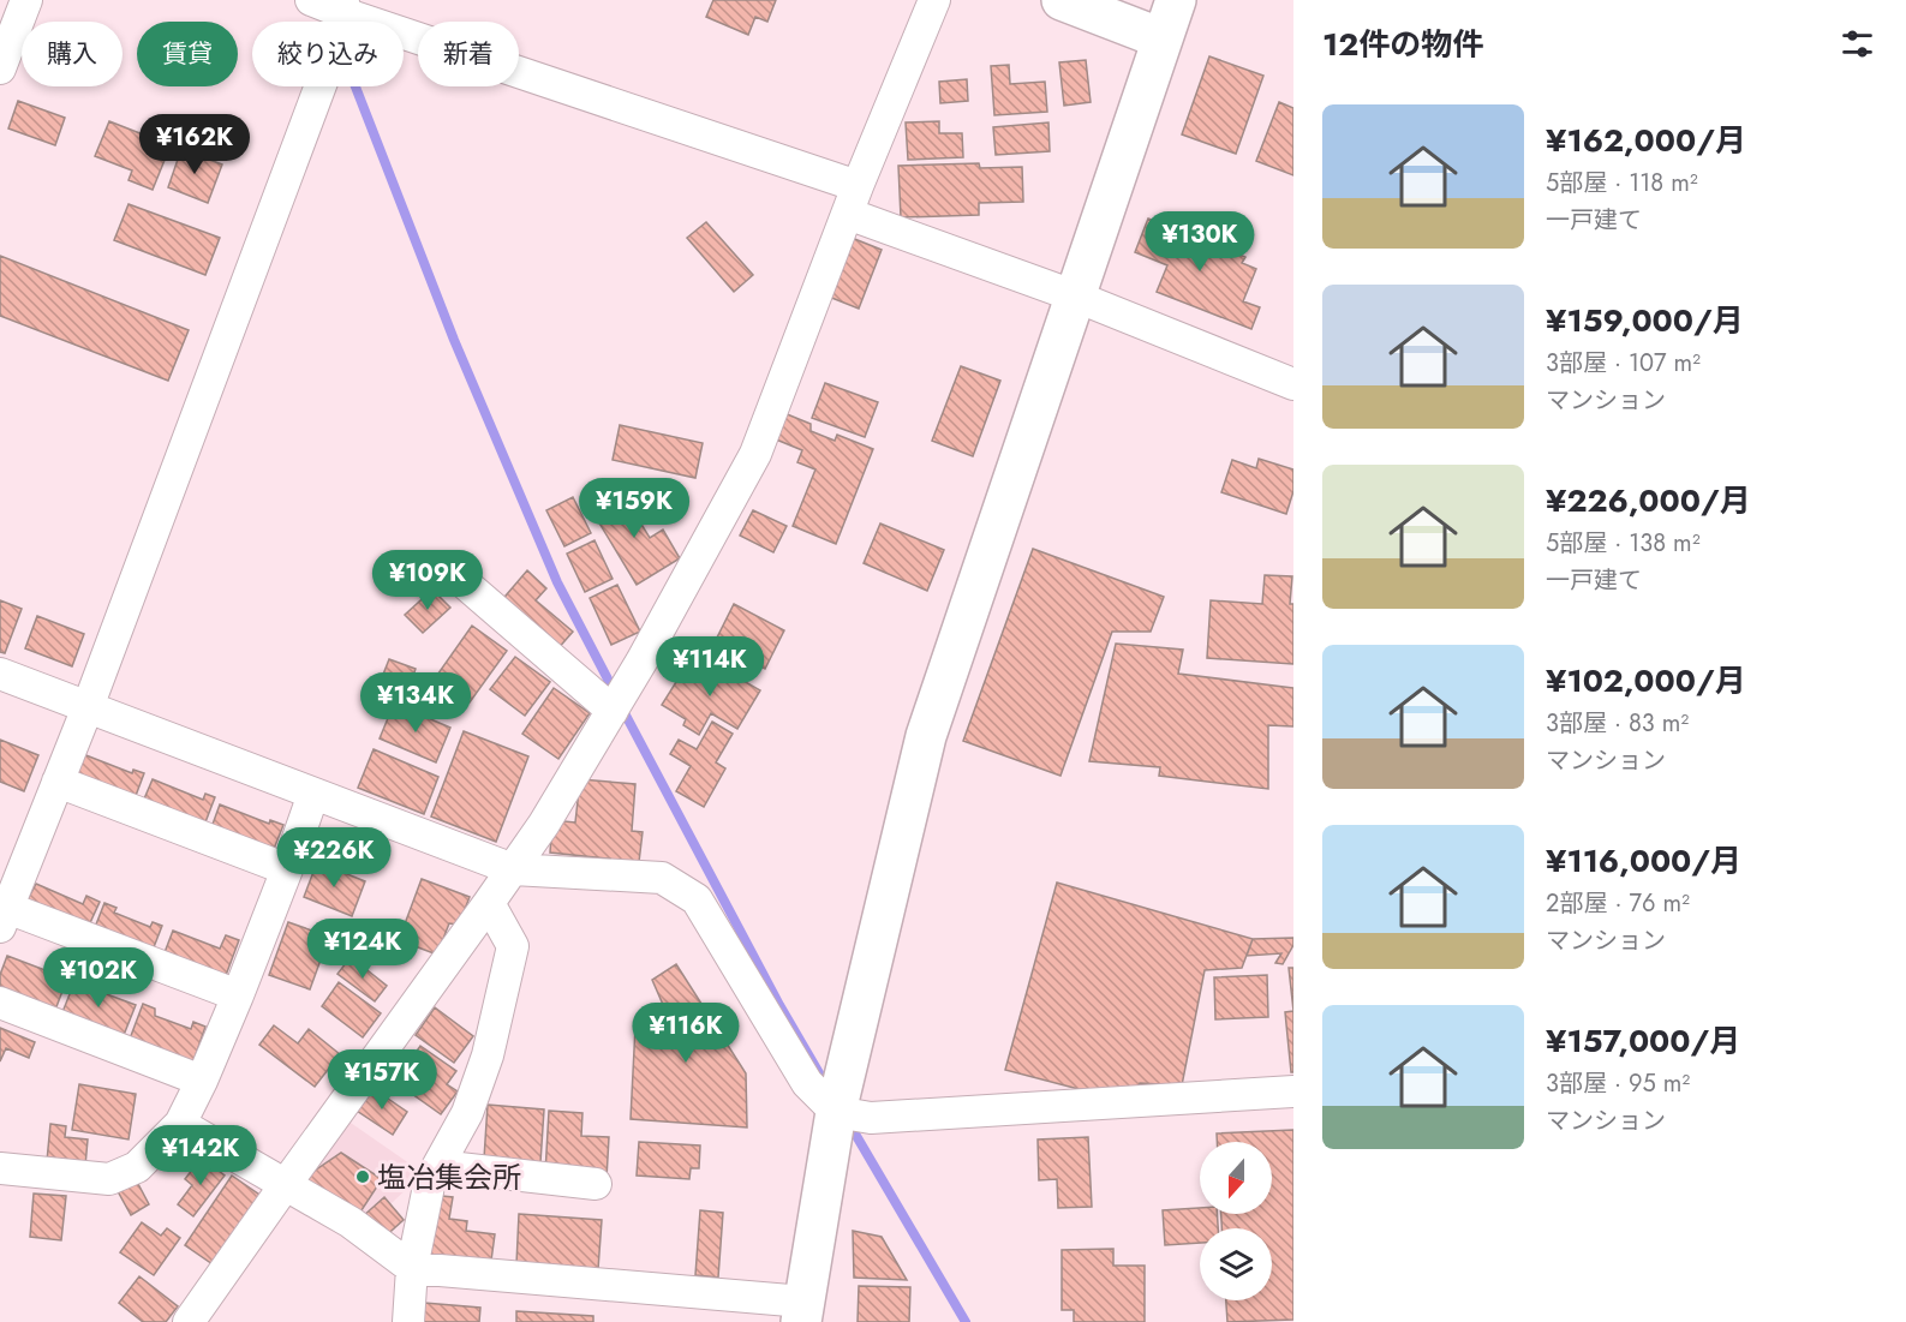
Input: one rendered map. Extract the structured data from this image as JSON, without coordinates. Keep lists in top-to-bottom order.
{
  "places": ["塩冶集会所"],
  "north": "bottom",
  "page": {
    "heading": "12件の物件",
    "chip": [
      "購入",
      "賃貸",
      "絞り込み",
      "新着"
    ],
    "list": [
      {
        "name": "¥162,000/月",
        "note": "5部屋 · 118 m² · 一戸建て"
      },
      {
        "name": "¥159,000/月",
        "note": "3部屋 · 107 m² · マンション"
      },
      {
        "name": "¥226,000/月",
        "note": "5部屋 · 138 m² · 一戸建て"
      },
      {
        "name": "¥102,000/月",
        "note": "3部屋 · 83 m² · マンション"
      },
      {
        "name": "¥116,000/月",
        "note": "2部屋 · 76 m² · マンション"
      },
      {
        "name": "¥157,000/月",
        "note": "3部屋 · 95 m² · マンション"
      }
    ],
    "price": [
      "¥162K",
      "¥130K",
      "¥159K",
      "¥109K",
      "¥114K",
      "¥134K",
      "¥226K",
      "¥124K",
      "¥102K",
      "¥116K",
      "¥157K",
      "¥142K"
    ]
  }
}
